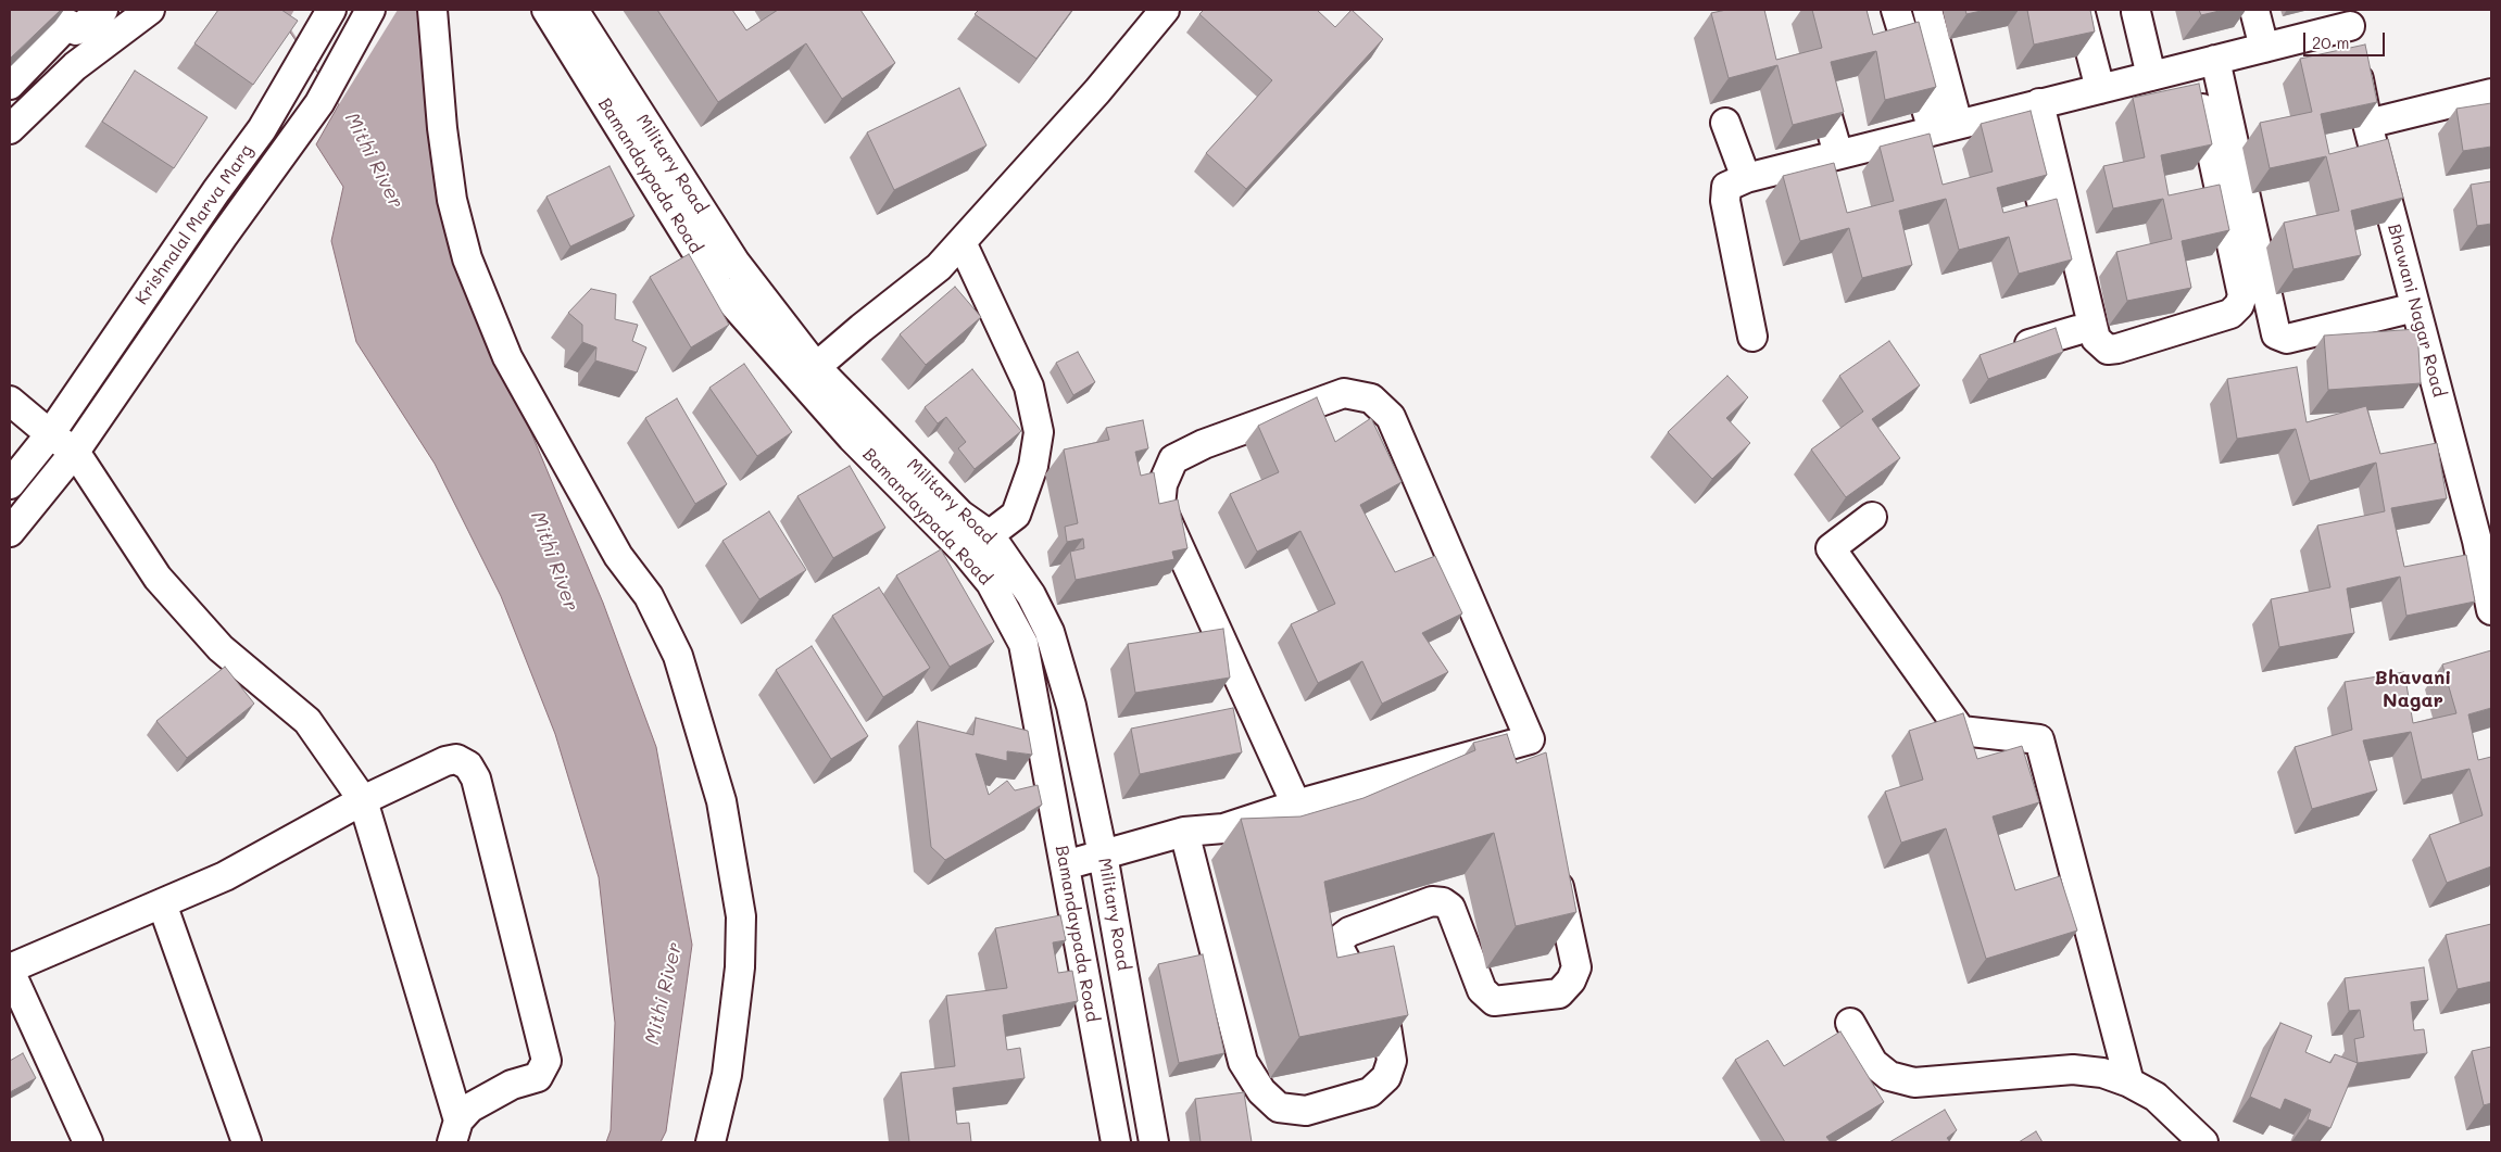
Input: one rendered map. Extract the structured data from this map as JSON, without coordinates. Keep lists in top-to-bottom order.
{
  "streets": {
    "street": [
      "Military Road",
      "Bamandaypada Road",
      "Krishnalal Marva Marg",
      "Bhawani Nagar Road"
    ]
  },
  "crossings": [
    ["Military Road", "Bamandaypada Road"]
  ],
  "districts": ["Bhavani Nagar"],
  "water": ["Mithi River"],
  "scale_bar": "20 m"
}
